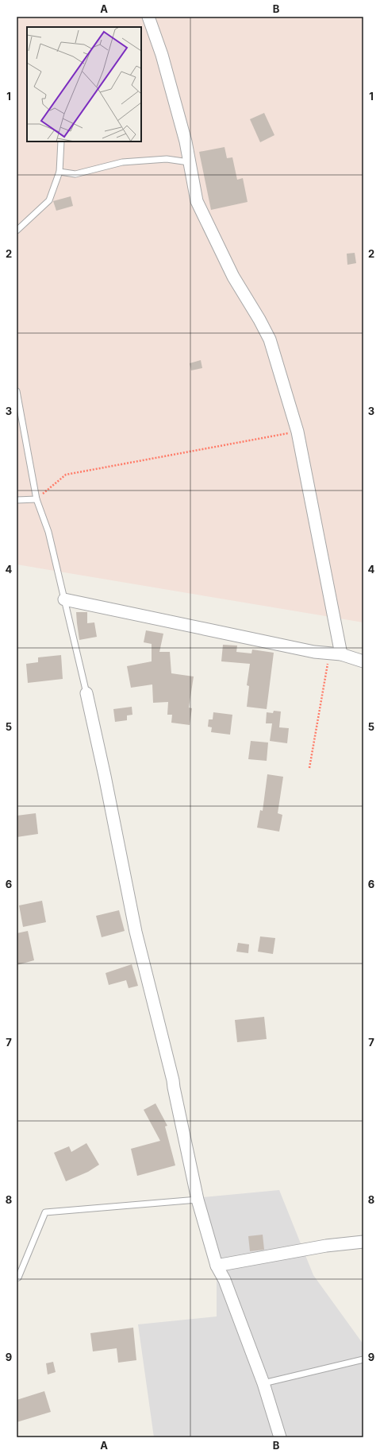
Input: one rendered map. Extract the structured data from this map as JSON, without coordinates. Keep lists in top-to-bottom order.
{
  "grid": {
    "columns": ["A", "B"],
    "rows": [
      "1",
      "2",
      "3",
      "4",
      "5",
      "6",
      "7",
      "8",
      "9"
    ]
  }
}
